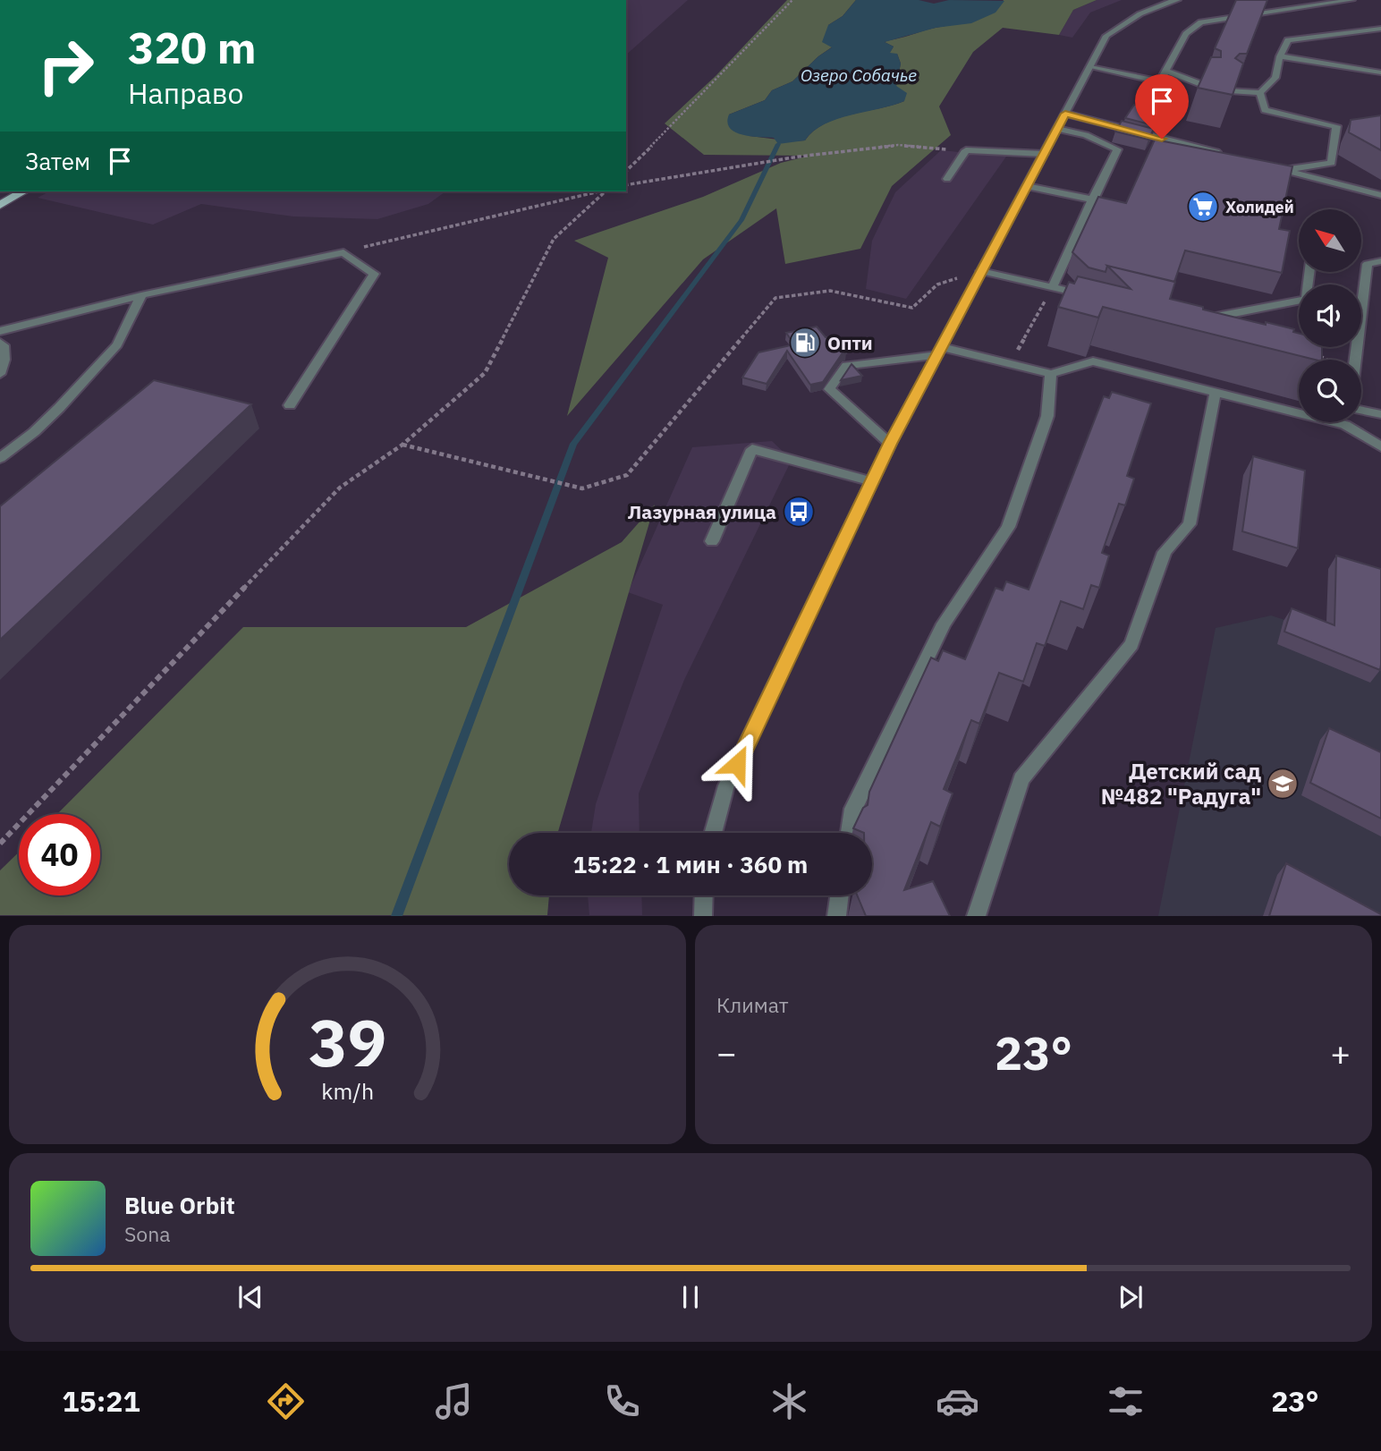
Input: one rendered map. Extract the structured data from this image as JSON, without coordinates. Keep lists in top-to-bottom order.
{
  "water": ["Озеро Собачье"],
  "places": {
    "supermarket": ["Холидей"],
    "fuel station": ["Опти"],
    "bus stop": ["Лазурная улица"],
    "school or university": ["Детский сад №482 \"Радуга\""]
  },
  "north": "top left",
  "page": {
    "turn": ["320 m", "Направо"],
    "then": "Затем",
    "limit": "40",
    "trip": "15:22 · 1 мин · 360 m",
    "tile": "Климат",
    "heat": ["−", "23°", "+"],
    "song": ["Blue Orbit", "Sona"],
    "tabs": ["15:21", "23°"],
    "gauge": ["39", "km/h"]
  }
}
